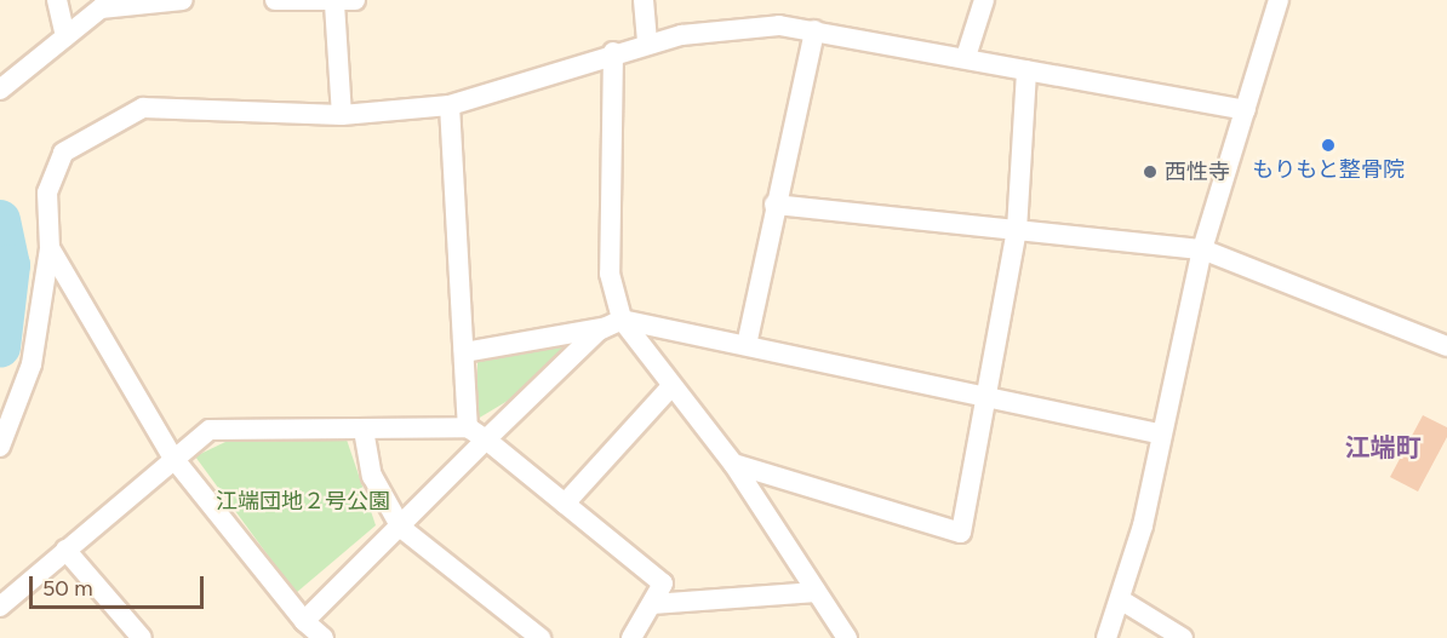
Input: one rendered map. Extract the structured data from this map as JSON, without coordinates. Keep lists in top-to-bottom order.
{
  "districts": ["江端町"],
  "parks": ["江端団地２号公園"],
  "places": ["もりもと整骨院", "西性寺"],
  "scale_bar": "50 m"
}
